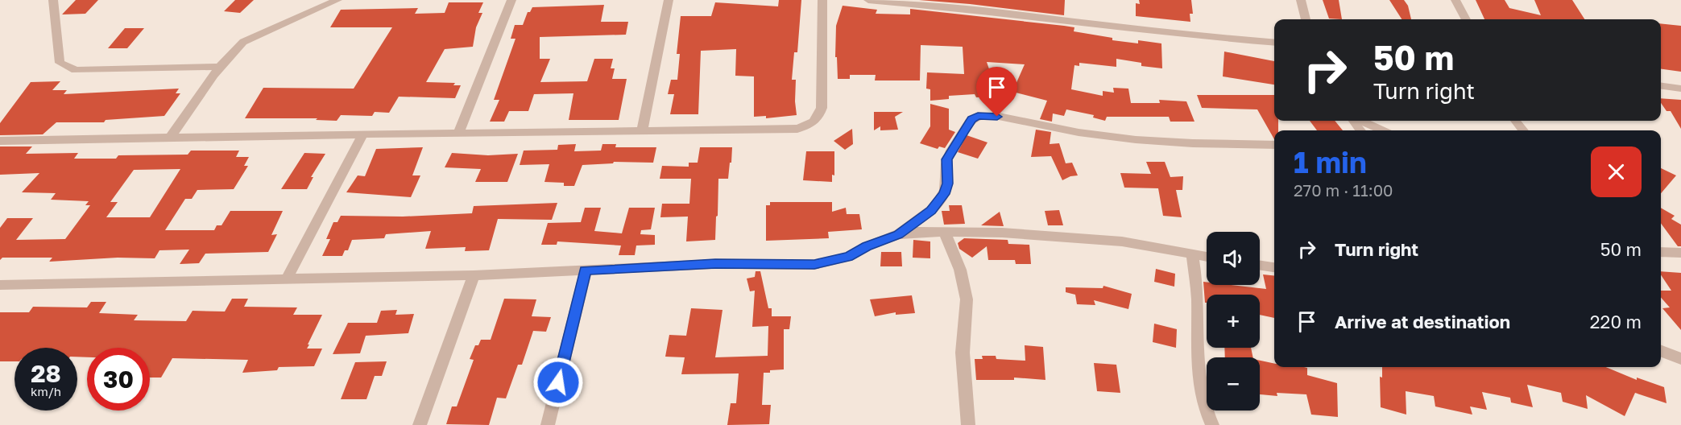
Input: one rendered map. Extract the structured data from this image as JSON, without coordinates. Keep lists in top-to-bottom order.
{
  "page": {
    "turn": ["50 m", "Turn right"],
    "heading": ["1 min", "270 m · 11:00"],
    "list": [
      {
        "name": "Turn right",
        "value": "50 m"
      },
      {
        "name": "Arrive at destination",
        "value": "220 m"
      }
    ],
    "map_buttons": ["+", "−"],
    "speed": "28 km/h",
    "limit": "30"
  }
}
